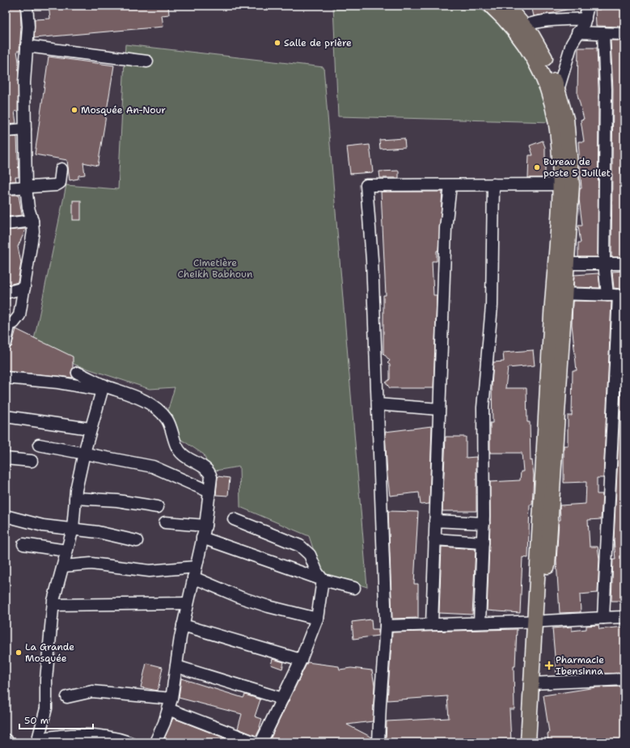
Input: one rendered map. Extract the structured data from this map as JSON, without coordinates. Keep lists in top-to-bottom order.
{
  "parks": ["Cimetière Cheikh Babhoun"],
  "places": {
    "other": [
      "Salle de prière",
      "Mosquée An-Nour",
      "Bureau de poste 5 Juillet",
      "La Grande Mosquée"
    ],
    "health": ["Pharmacie Ibensinna"]
  },
  "scale_bar": "50 m"
}
